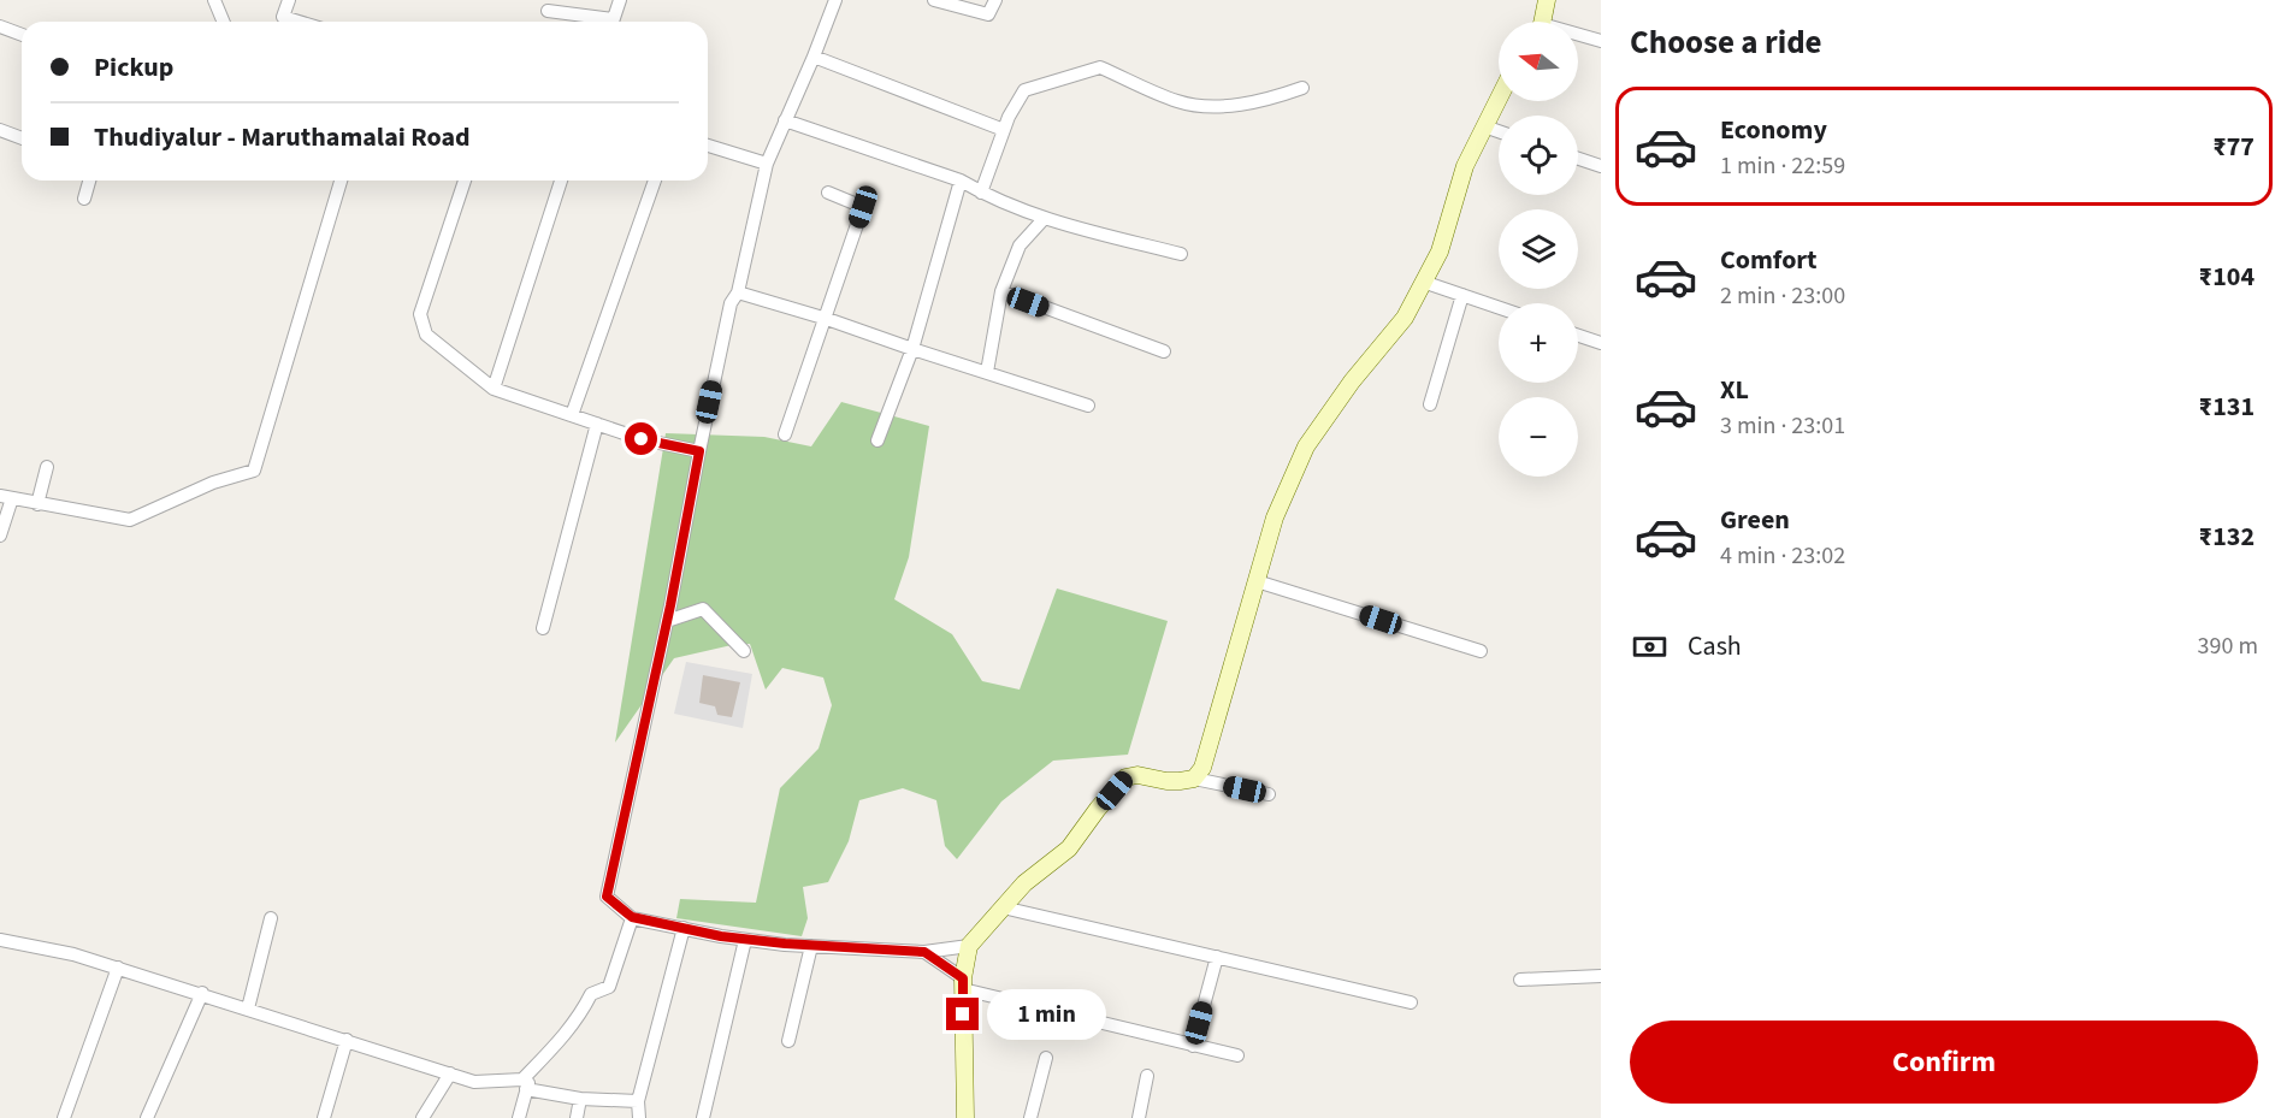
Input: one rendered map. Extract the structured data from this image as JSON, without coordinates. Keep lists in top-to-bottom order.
{
  "north": "left",
  "page": {
    "heading": "Choose a ride",
    "map_buttons": ["+", "−"],
    "banner": ["Pickup", "Thudiyalur - Maruthamalai Road"],
    "list": [
      {
        "name": "Economy",
        "note": "1 min · 22:59",
        "value": "₹77"
      },
      {
        "name": "Comfort",
        "note": "2 min · 23:00",
        "value": "₹104"
      },
      {
        "name": "XL",
        "note": "3 min · 23:01",
        "value": "₹131"
      },
      {
        "name": "Green",
        "note": "4 min · 23:02",
        "value": "₹132"
      }
    ],
    "pay": ["Cash", "390 m"],
    "bubble": "1 min",
    "buttons": "Confirm"
  }
}
